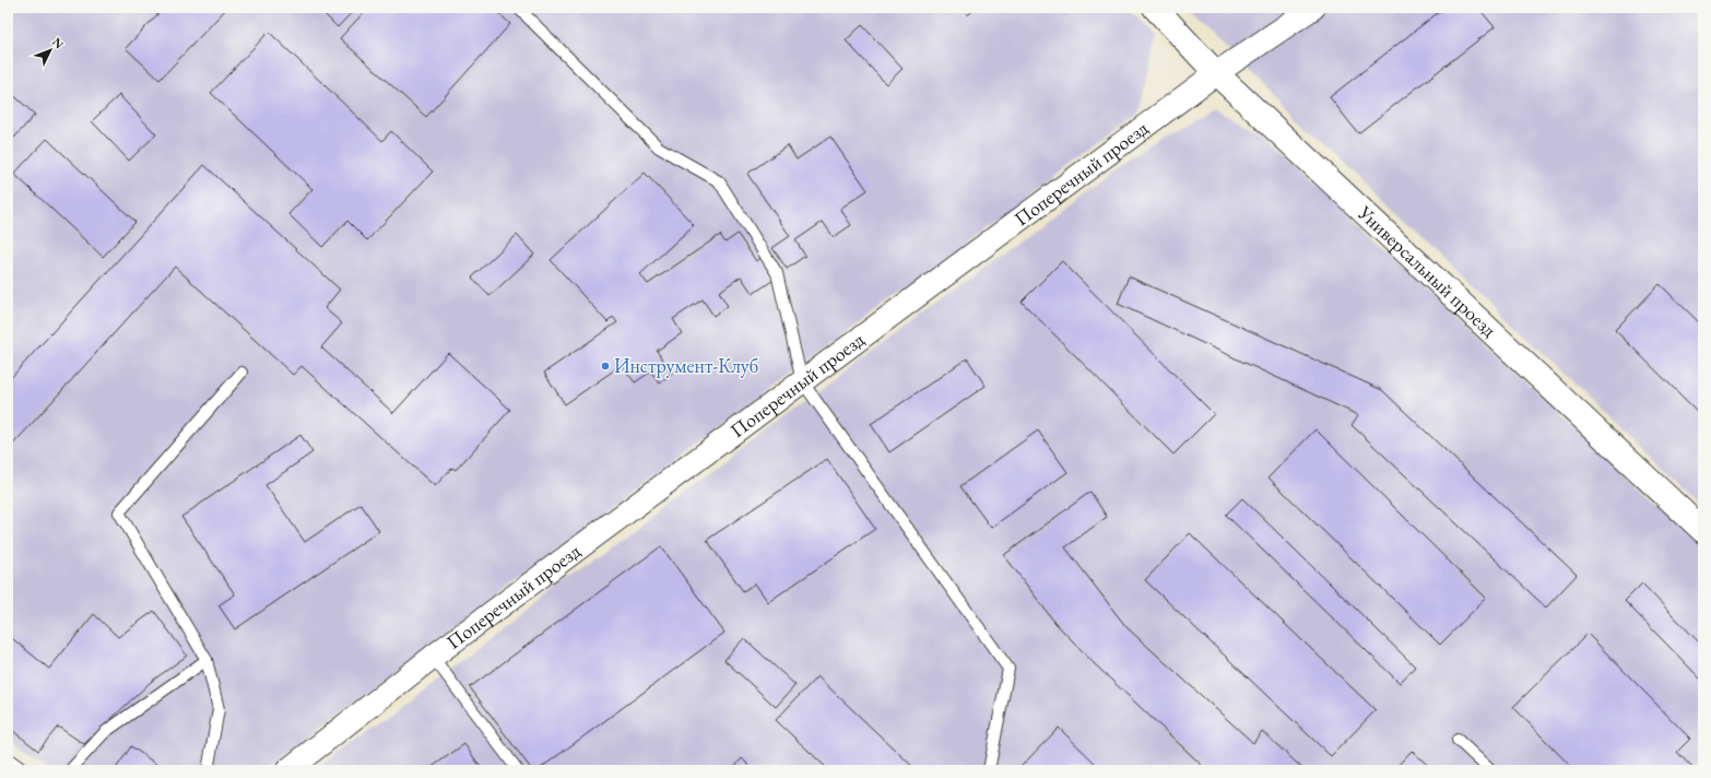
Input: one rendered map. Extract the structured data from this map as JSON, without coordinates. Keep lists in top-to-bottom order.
{
  "streets": {
    "street": ["Поперечный проезд", "Универсальный проезд"]
  },
  "crossings": [
    ["Поперечный проезд", "Универсальный проезд"]
  ],
  "places": ["Инструмент-Клуб"],
  "north": "top right"
}
